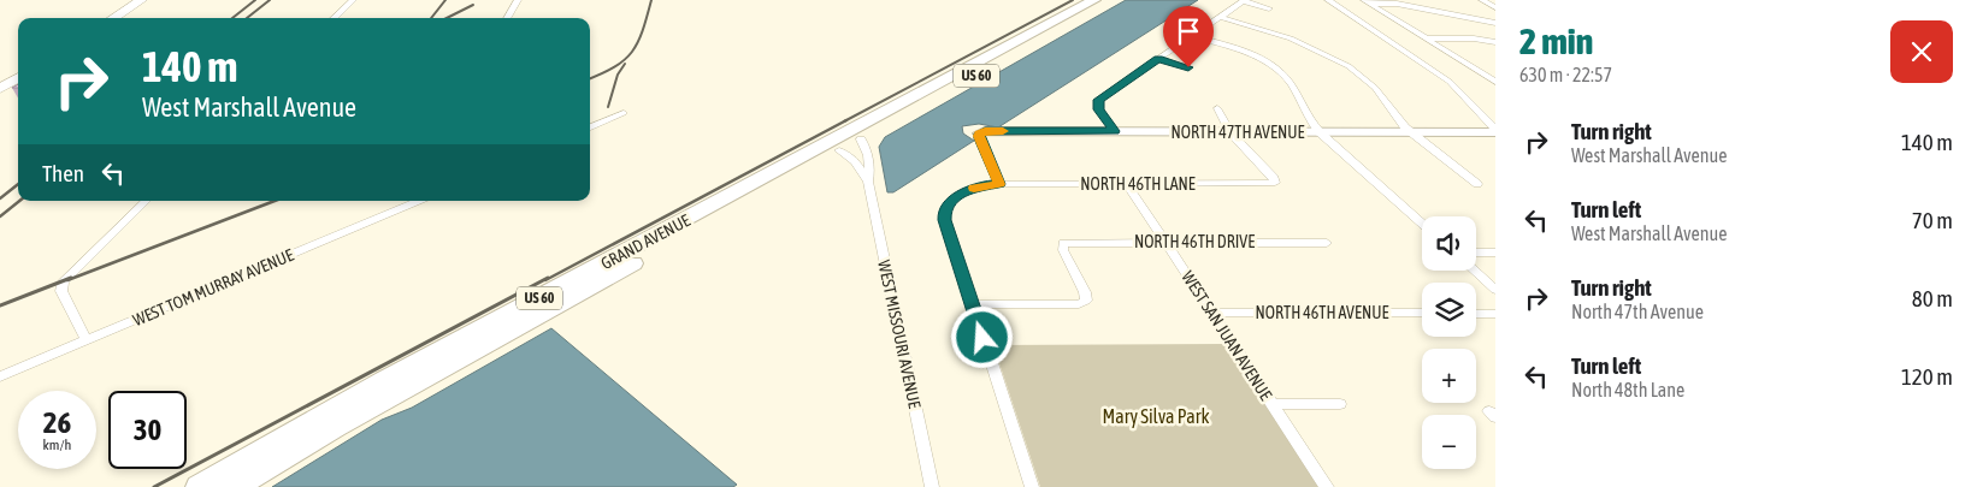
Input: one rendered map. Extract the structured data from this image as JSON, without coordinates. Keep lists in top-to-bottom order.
{
  "streets": {
    "highway": ["US 60", "GRAND AVENUE"],
    "street": [
      "NORTH 47TH AVENUE",
      "NORTH 46TH LANE",
      "NORTH 46TH DRIVE",
      "WEST TOM MURRAY AVENUE",
      "NORTH 46TH AVENUE",
      "WEST MISSOURI AVENUE",
      "WEST SAN JUAN AVENUE"
    ]
  },
  "crossings": [
    ["NORTH 47TH AVENUE", "NORTH 46TH LANE"],
    ["NORTH 46TH LANE", "NORTH 46TH DRIVE"],
    ["NORTH 46TH LANE", "WEST SAN JUAN AVENUE"],
    ["GRAND AVENUE", "WEST MISSOURI AVENUE"],
    ["NORTH 46TH DRIVE", "WEST SAN JUAN AVENUE"],
    ["NORTH 46TH AVENUE", "WEST SAN JUAN AVENUE"]
  ],
  "parks": ["Mary Silva Park"],
  "page": {
    "heading": ["2 min", "630 m · 22:57"],
    "turn": ["140 m", "West Marshall Avenue"],
    "list": [
      {
        "name": "Turn right",
        "note": "West Marshall Avenue",
        "value": "140 m"
      },
      {
        "name": "Turn left",
        "note": "West Marshall Avenue",
        "value": "70 m"
      },
      {
        "name": "Turn right",
        "note": "North 47th Avenue",
        "value": "80 m"
      },
      {
        "name": "Turn left",
        "note": "North 48th Lane",
        "value": "120 m"
      }
    ],
    "then": "Then",
    "map_buttons": ["+", "−"],
    "speed": "26 km/h",
    "limit": "30"
  }
}
